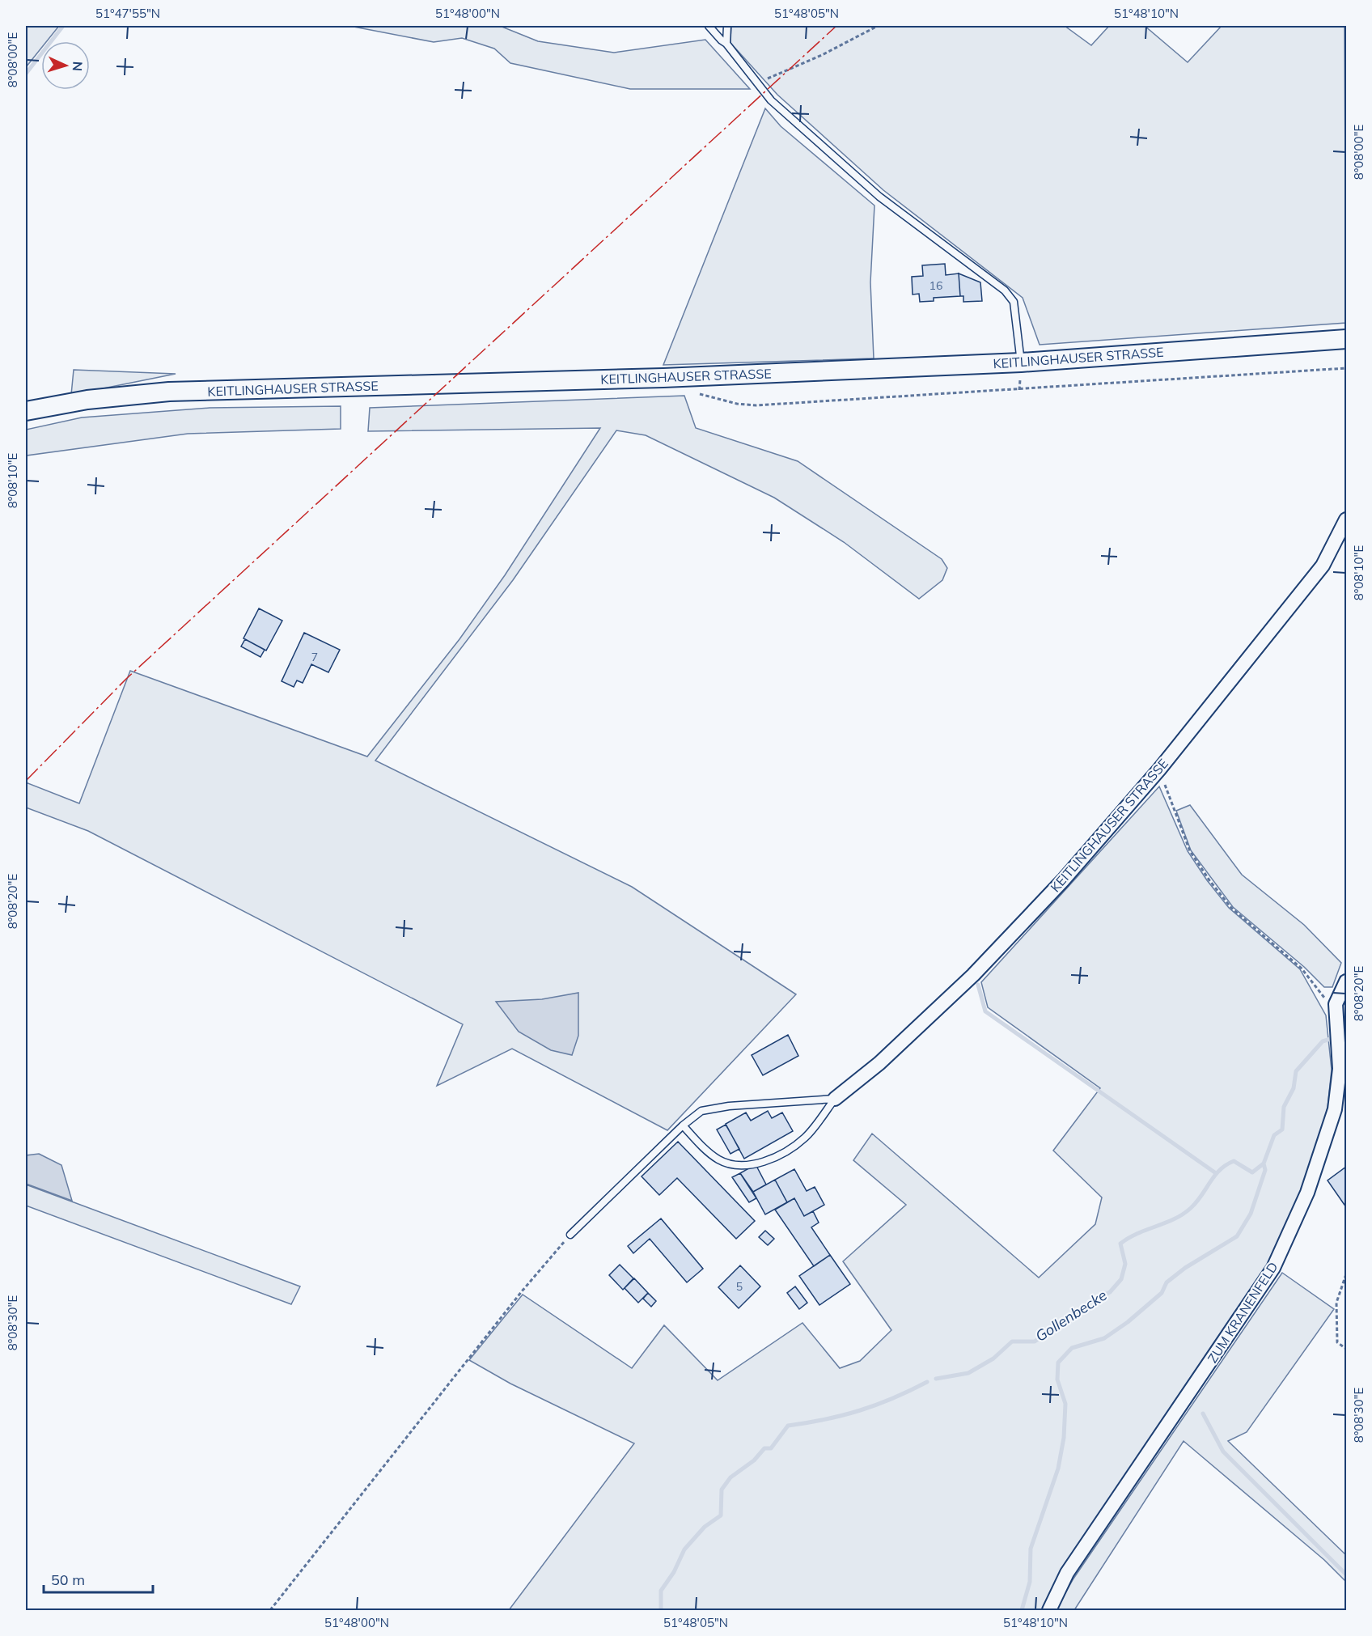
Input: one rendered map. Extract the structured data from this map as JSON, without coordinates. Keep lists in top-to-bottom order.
{
  "streets": {
    "main road": ["KEITLINGHAUSER STRASSE"],
    "street": ["ZUM KRANENFELD"]
  },
  "water": ["Gollenbecke"],
  "house_numbers": ["16", "7", "5"],
  "scale_bar": "50 m",
  "north": "right",
  "coordinates": [
    "51°47'55\"N",
    "51°48'00\"N",
    "51°48'05\"N",
    "51°48'10\"N",
    "8°08'00\"E",
    "8°08'10\"E",
    "8°08'20\"E",
    "8°08'30\"E"
  ]
}
